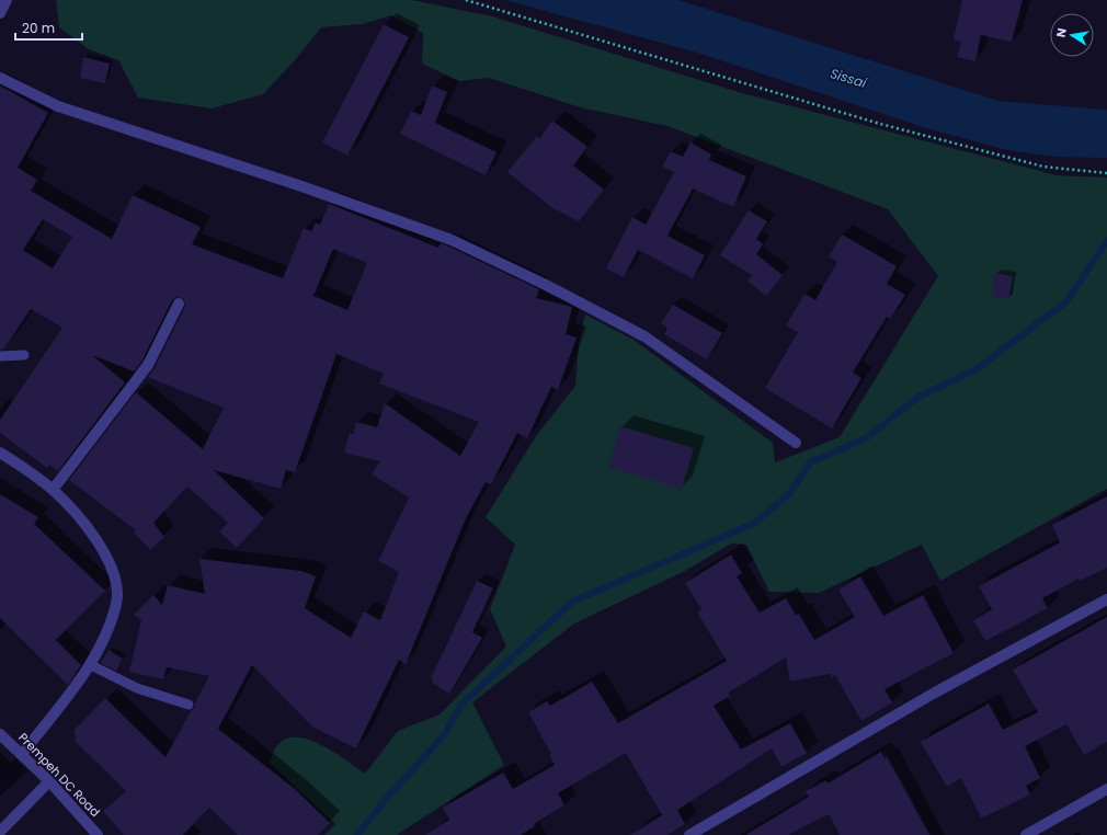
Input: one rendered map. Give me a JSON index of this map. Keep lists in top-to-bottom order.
{
  "streets": {
    "street": ["Prempeh DC Road"]
  },
  "water": ["Sissai"],
  "scale_bar": "20 m",
  "north": "left"
}
